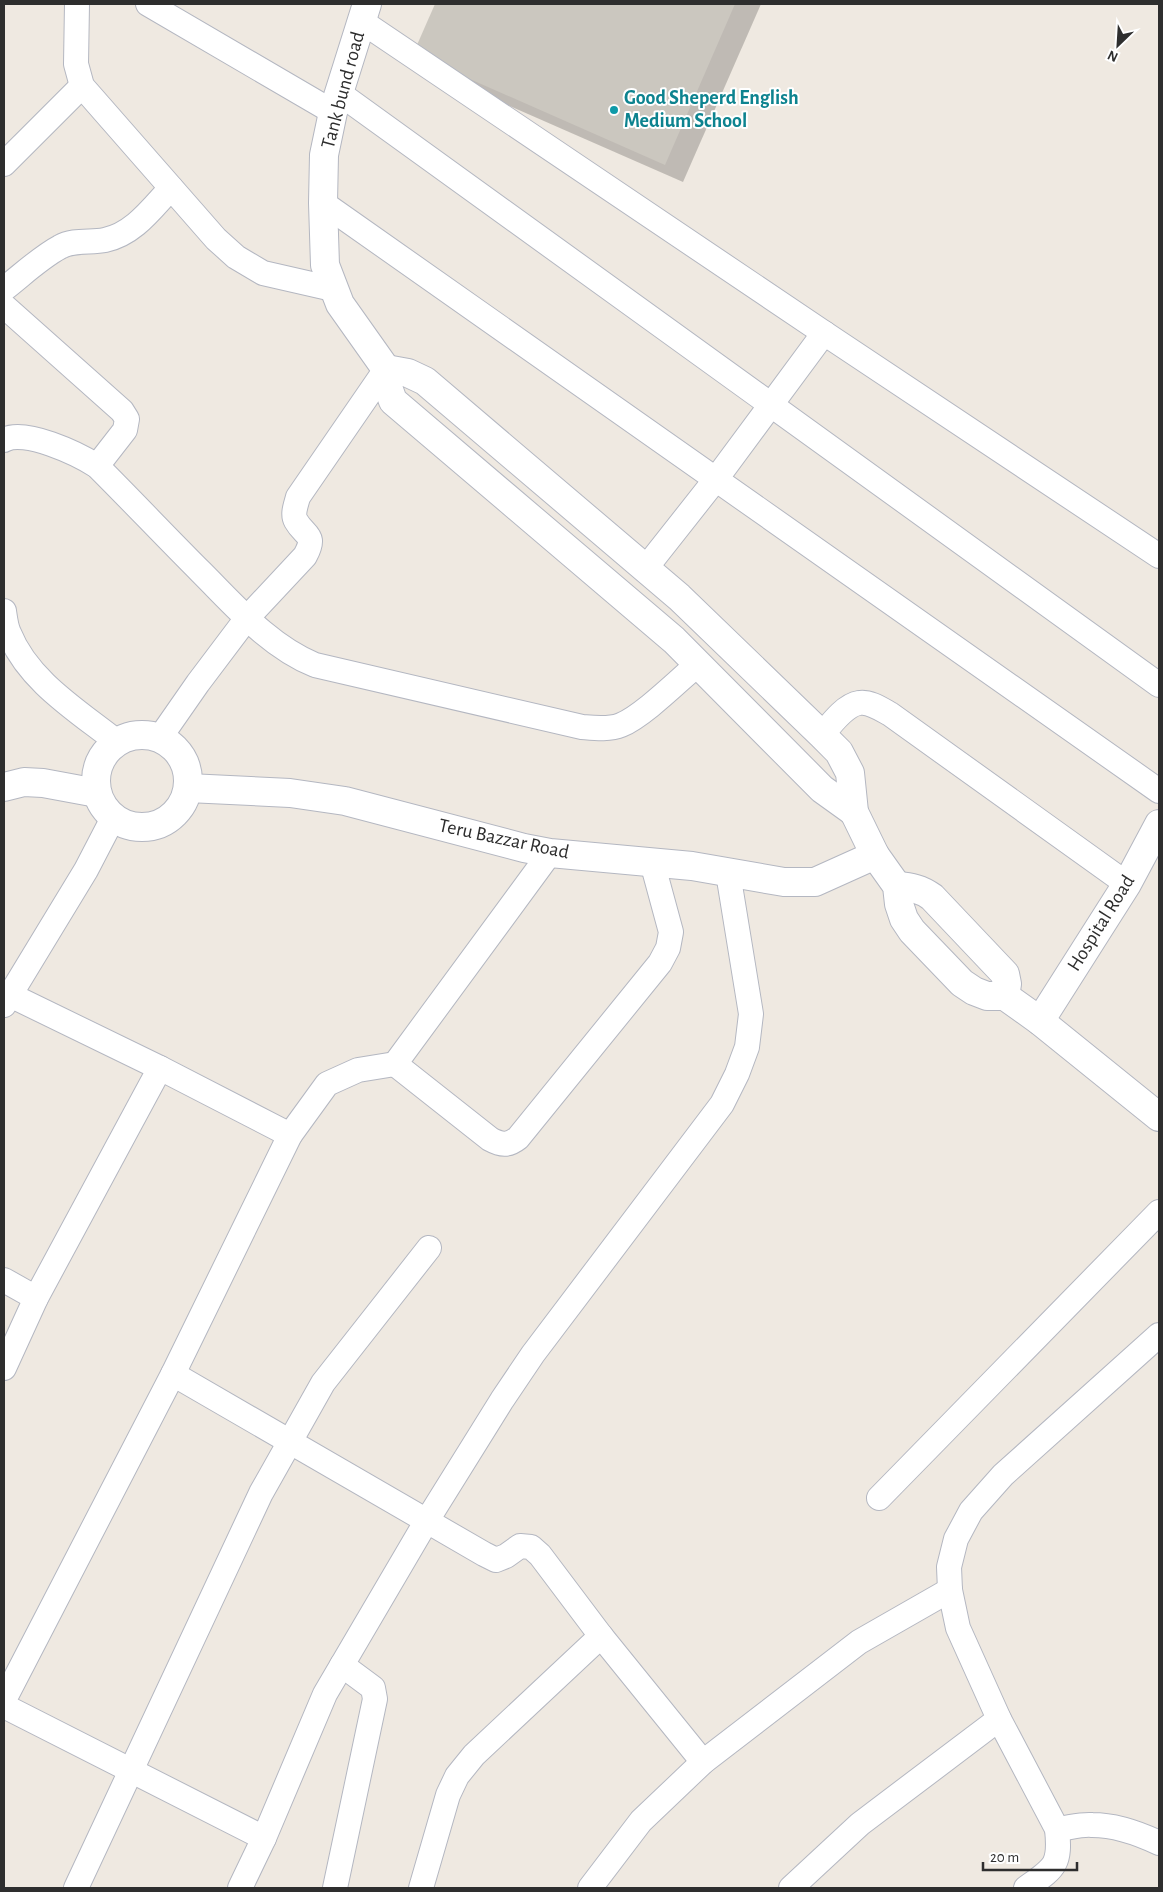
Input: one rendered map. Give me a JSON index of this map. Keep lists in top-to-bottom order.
{
  "streets": {
    "street": ["Tank bund road", "Teru Bazzar Road", "Hospital Road"]
  },
  "places": ["Good Sheperd English Medium School"],
  "scale_bar": "20 m",
  "north": "bottom left"
}
